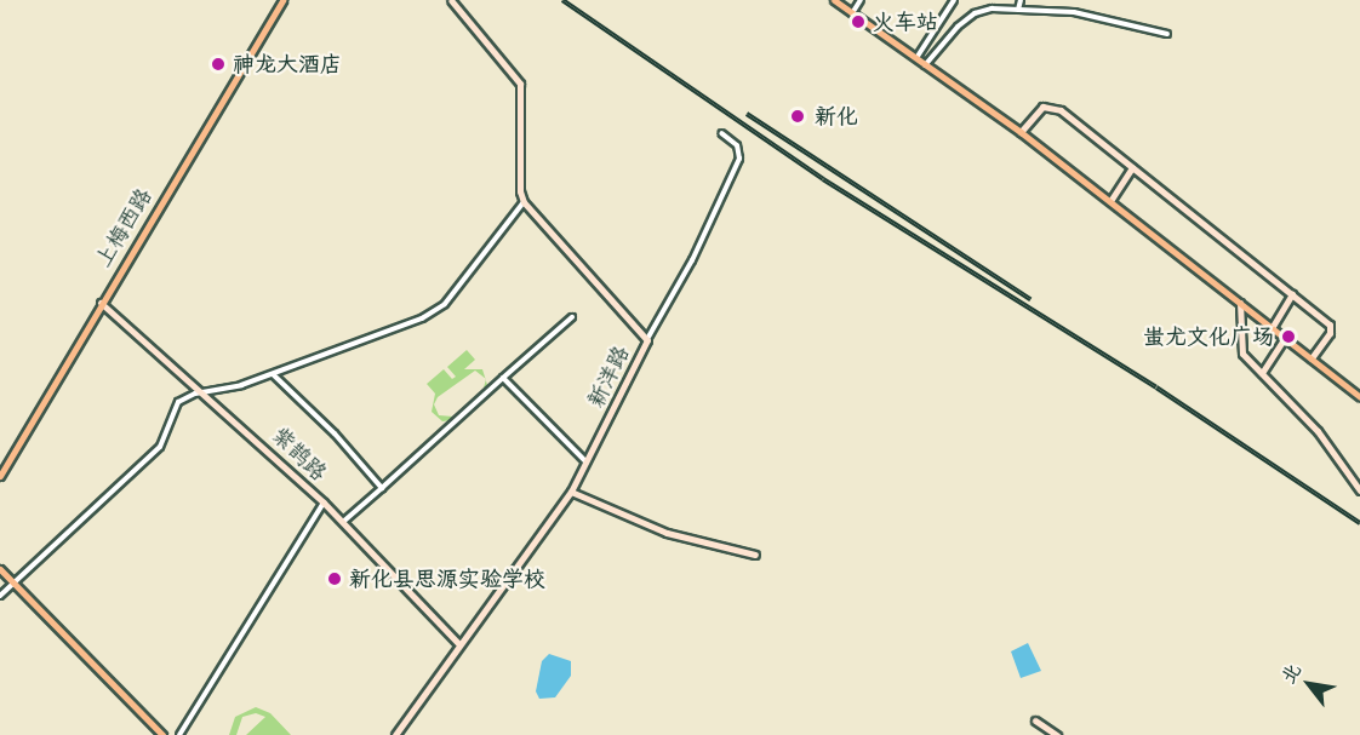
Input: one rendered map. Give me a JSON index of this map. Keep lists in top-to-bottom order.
{
  "streets": {
    "main road": ["上梅西路"],
    "street": ["新洋路", "紫鹊路"]
  },
  "crossings": [
    ["上梅西路", "紫鹊路"],
    ["新洋路", "紫鹊路"]
  ],
  "places": [
    "火车站",
    "神龙大酒店",
    "新化",
    "蚩尤文化广场",
    "新化县思源实验学校"
  ],
  "north": "top left"
}
